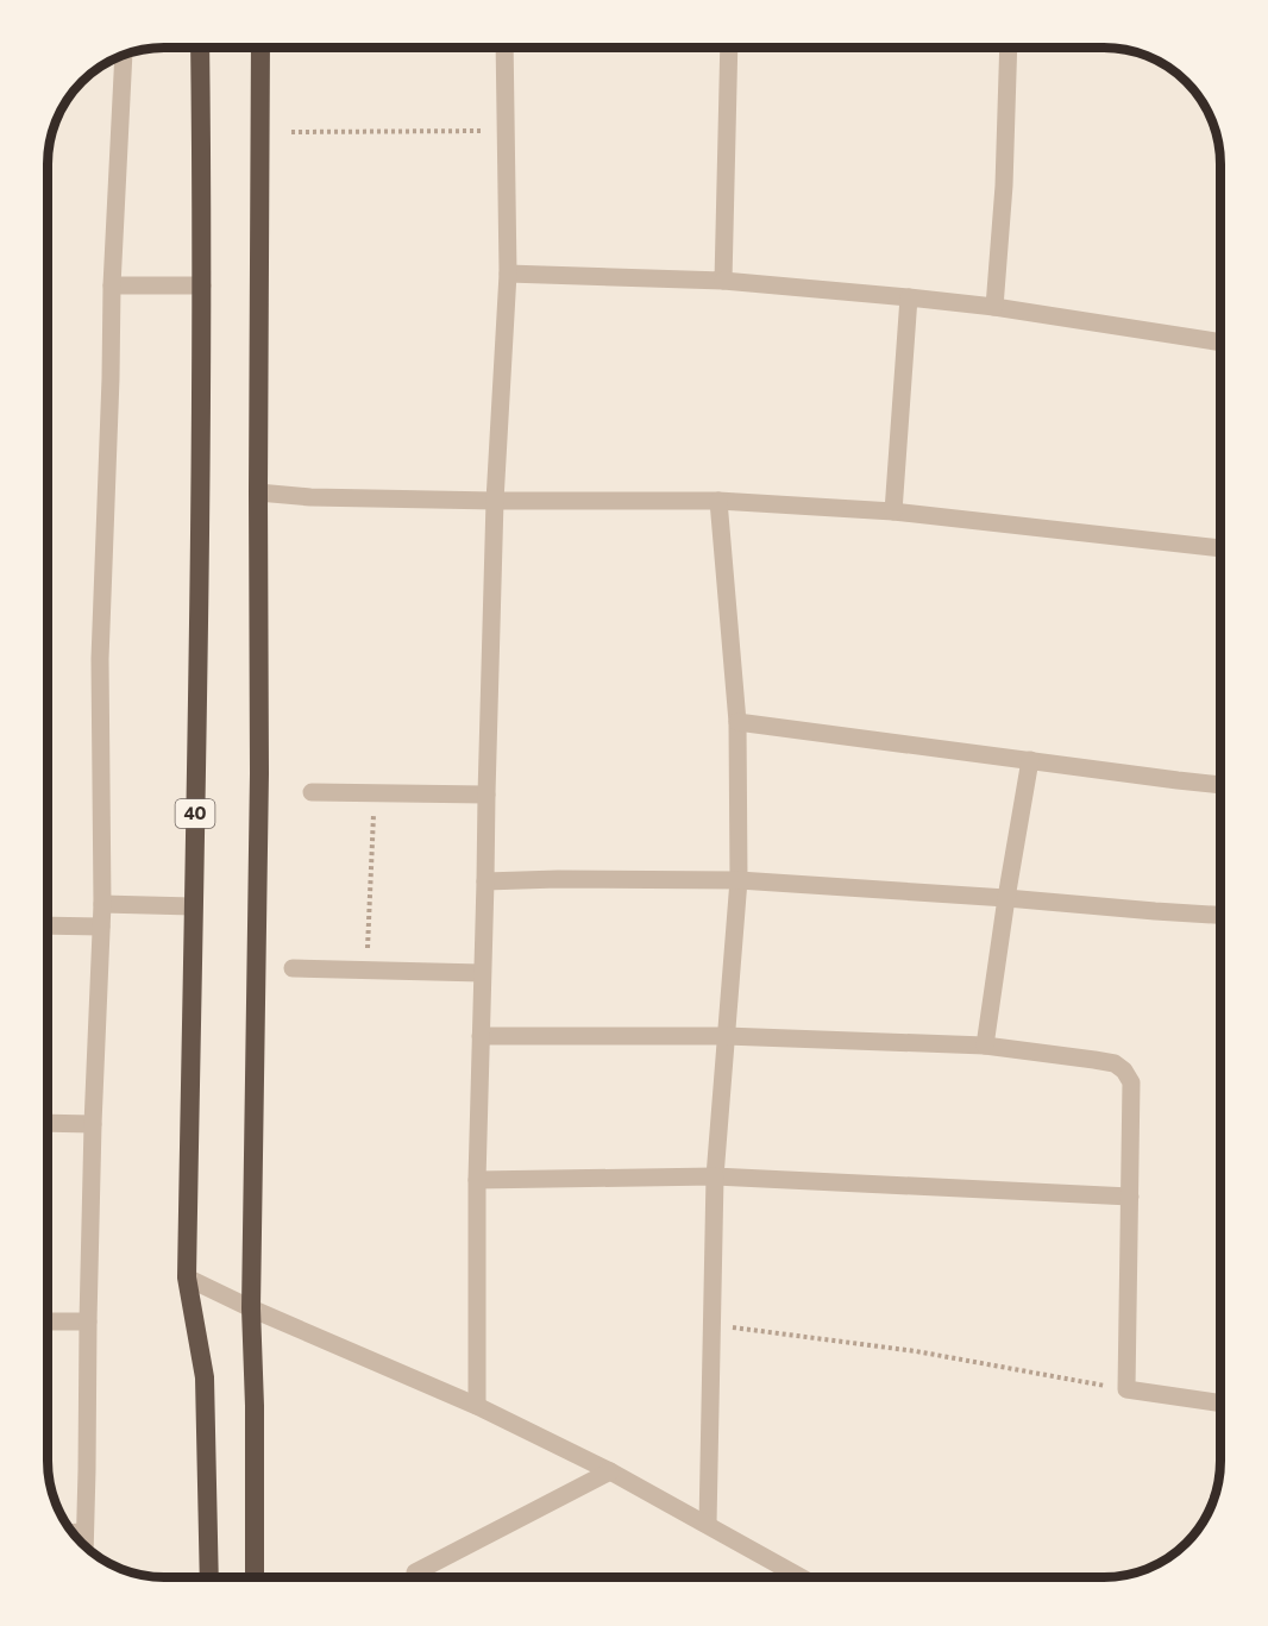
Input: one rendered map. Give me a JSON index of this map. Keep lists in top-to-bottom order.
{
  "streets": {
    "highway": ["40"]
  }
}
